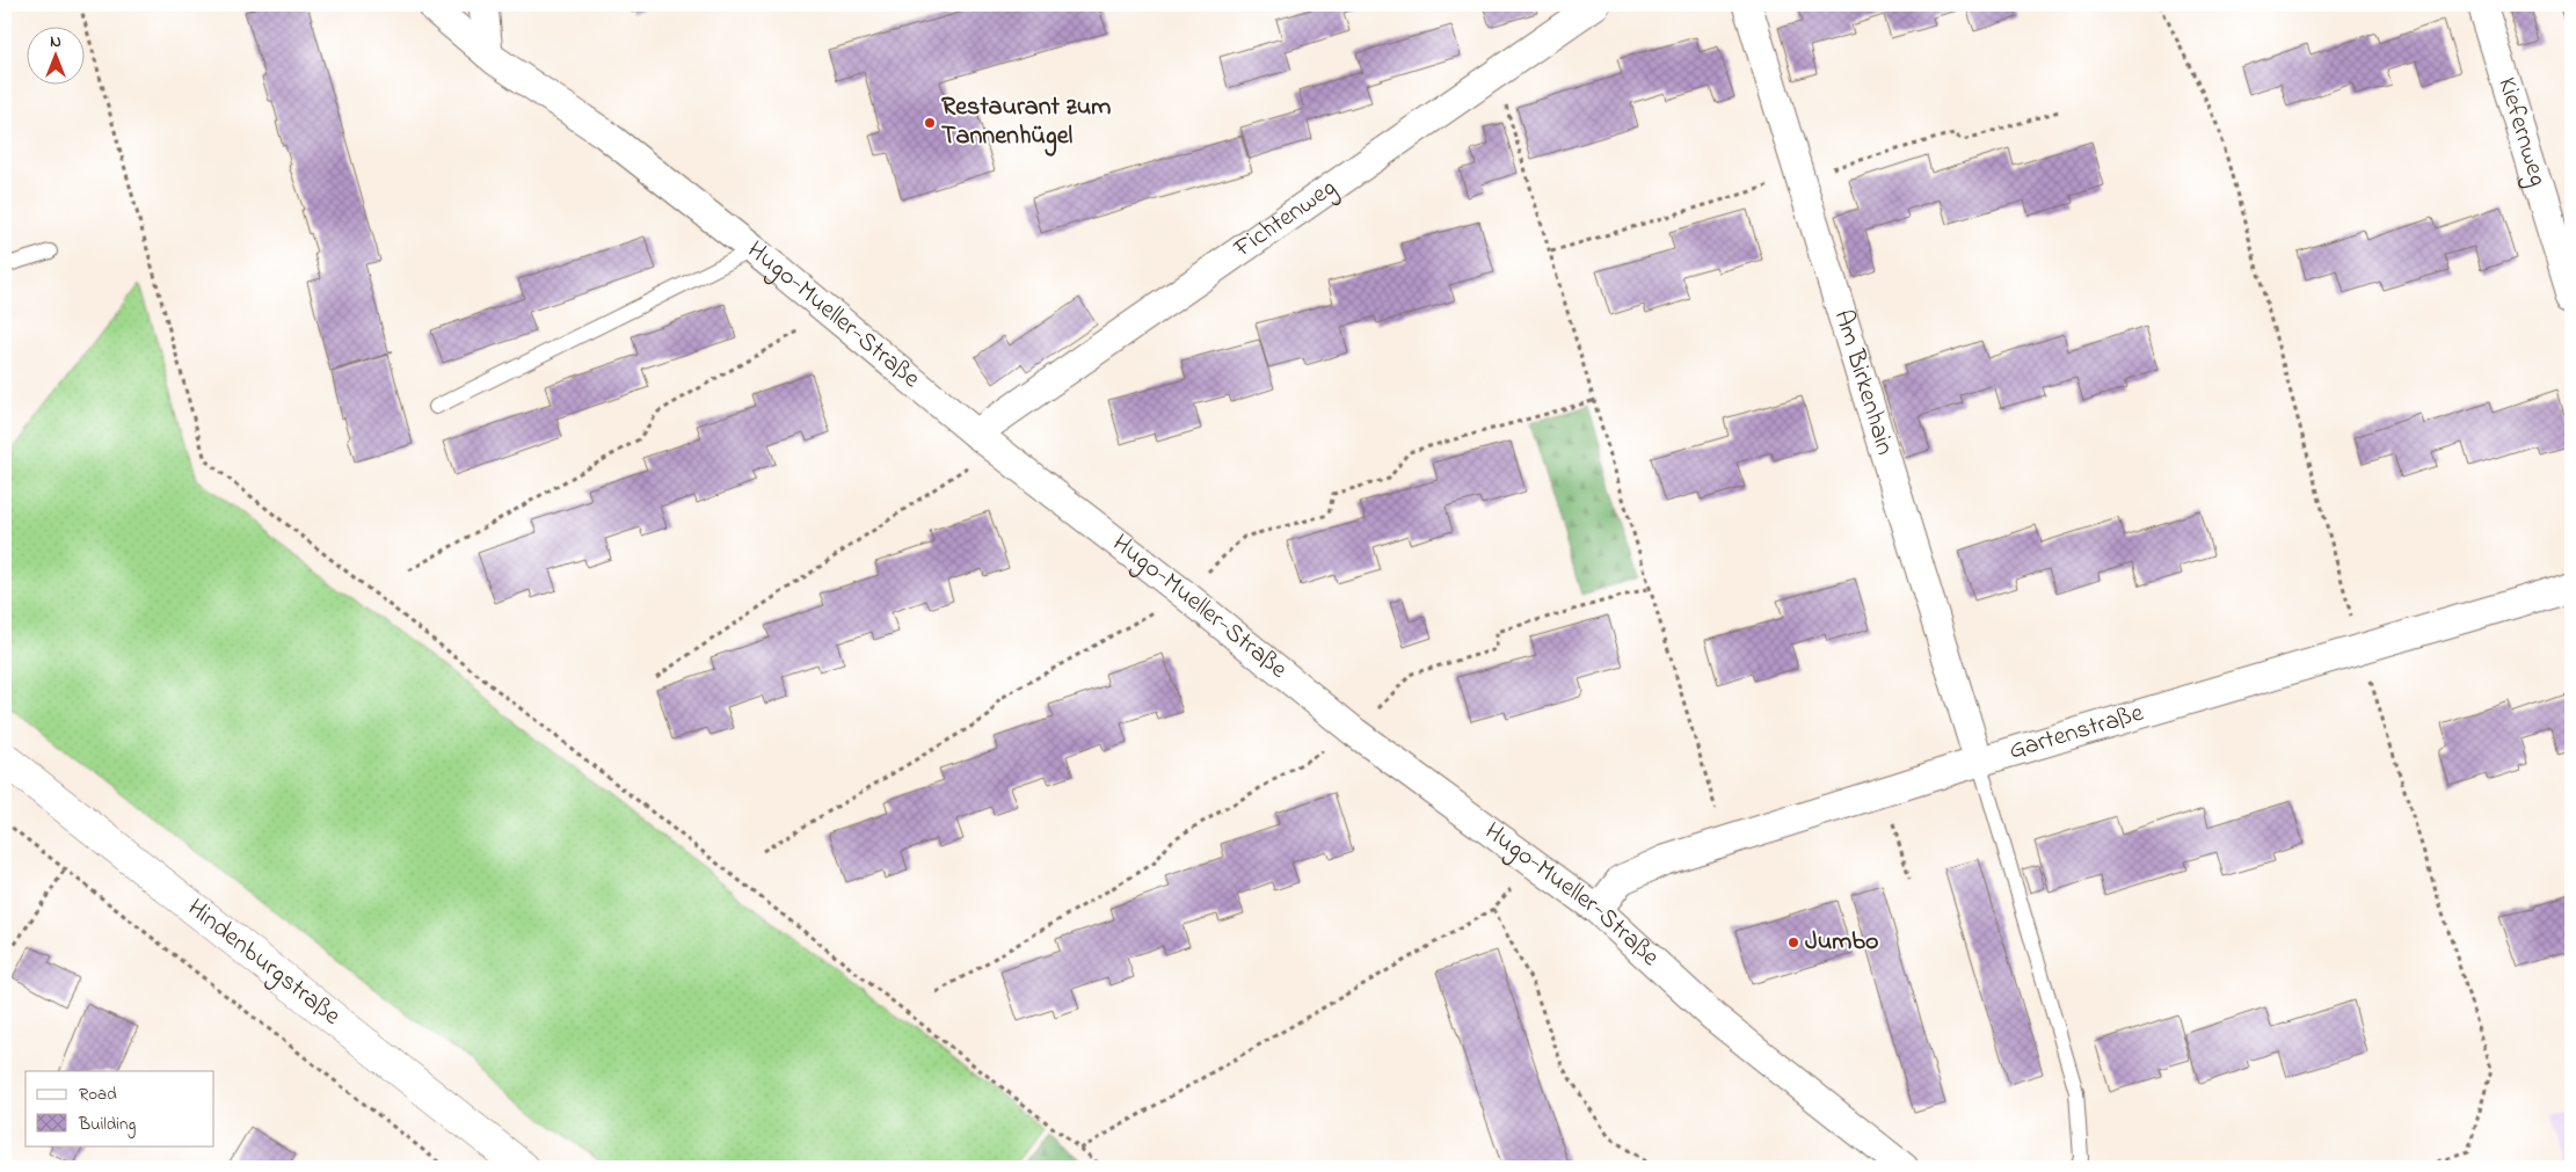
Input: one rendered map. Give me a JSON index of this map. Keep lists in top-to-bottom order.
{
  "streets": {
    "main road": ["Hindenburgstraße"],
    "street": [
      "Kiefernweg",
      "Fichtenweg",
      "Hugo-Mueller-Straße",
      "Am Birkenhain",
      "Gartenstraße"
    ]
  },
  "crossings": [
    ["Fichtenweg", "Hugo-Mueller-Straße"],
    ["Hugo-Mueller-Straße", "Gartenstraße"],
    ["Am Birkenhain", "Gartenstraße"]
  ],
  "places": ["Restaurant zum Tannenhügel", "Jumbo"],
  "legend": ["Road", "Building"],
  "north": "top"
}
